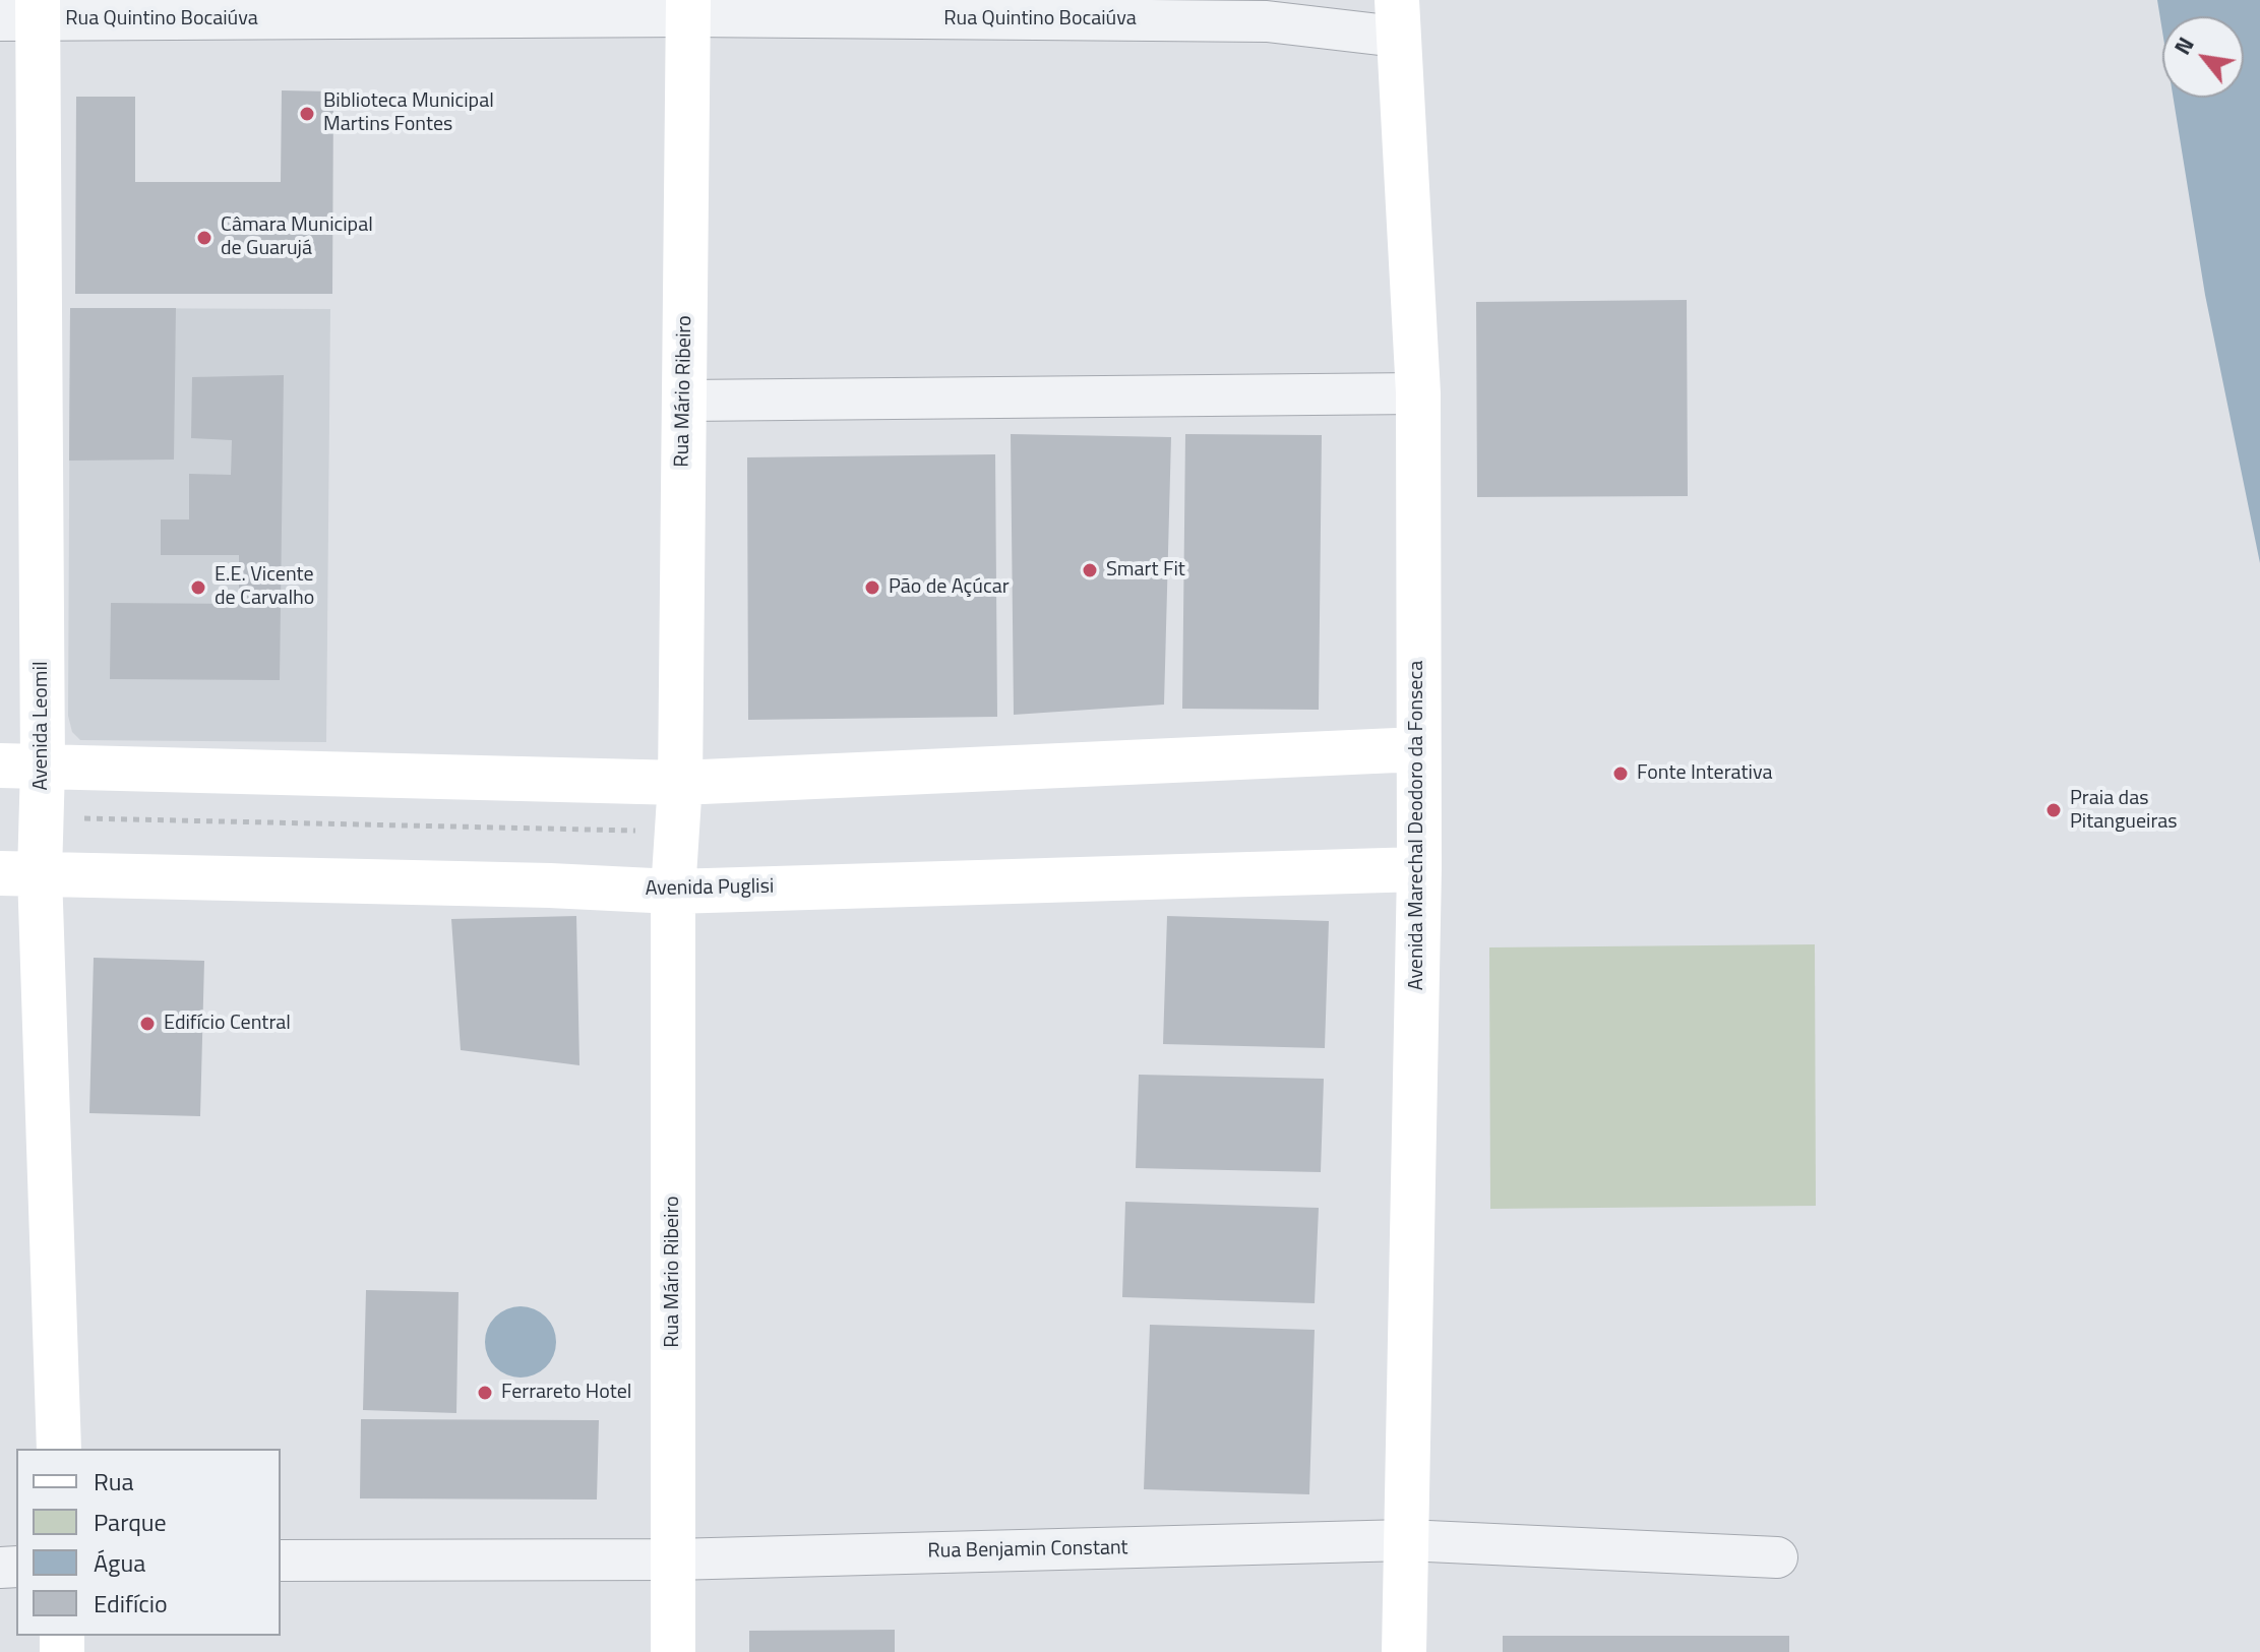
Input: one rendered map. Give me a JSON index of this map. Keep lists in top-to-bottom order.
{
  "streets": {
    "main road": [
      "Rua Mário Ribeiro",
      "Avenida Leomil",
      "Avenida Marechal Deodoro da Fonseca",
      "Avenida Puglisi"
    ],
    "street": ["Rua Quintino Bocaiúva", "Rua Benjamin Constant"]
  },
  "crossings": [
    ["Rua Quintino Bocaiúva", "Rua Mário Ribeiro"],
    ["Rua Quintino Bocaiúva", "Avenida Leomil"],
    ["Rua Quintino Bocaiúva", "Avenida Marechal Deodoro da Fonseca"],
    ["Rua Mário Ribeiro", "Avenida Puglisi"],
    ["Rua Mário Ribeiro", "Rua Benjamin Constant"],
    ["Avenida Leomil", "Avenida Puglisi"],
    ["Avenida Marechal Deodoro da Fonseca", "Avenida Puglisi"],
    ["Avenida Marechal Deodoro da Fonseca", "Rua Benjamin Constant"]
  ],
  "places": [
    "Biblioteca Municipal Martins Fontes",
    "Câmara Municipal de Guarujá",
    "Smart Fit",
    "E.E. Vicente de Carvalho",
    "Pão de Açúcar",
    "Fonte Interativa",
    "Praia das Pitangueiras",
    "Edifício Central",
    "Ferrareto Hotel"
  ],
  "legend": [
    "Rua",
    "Parque",
    "Água",
    "Edifício"
  ],
  "north": "top left"
}
